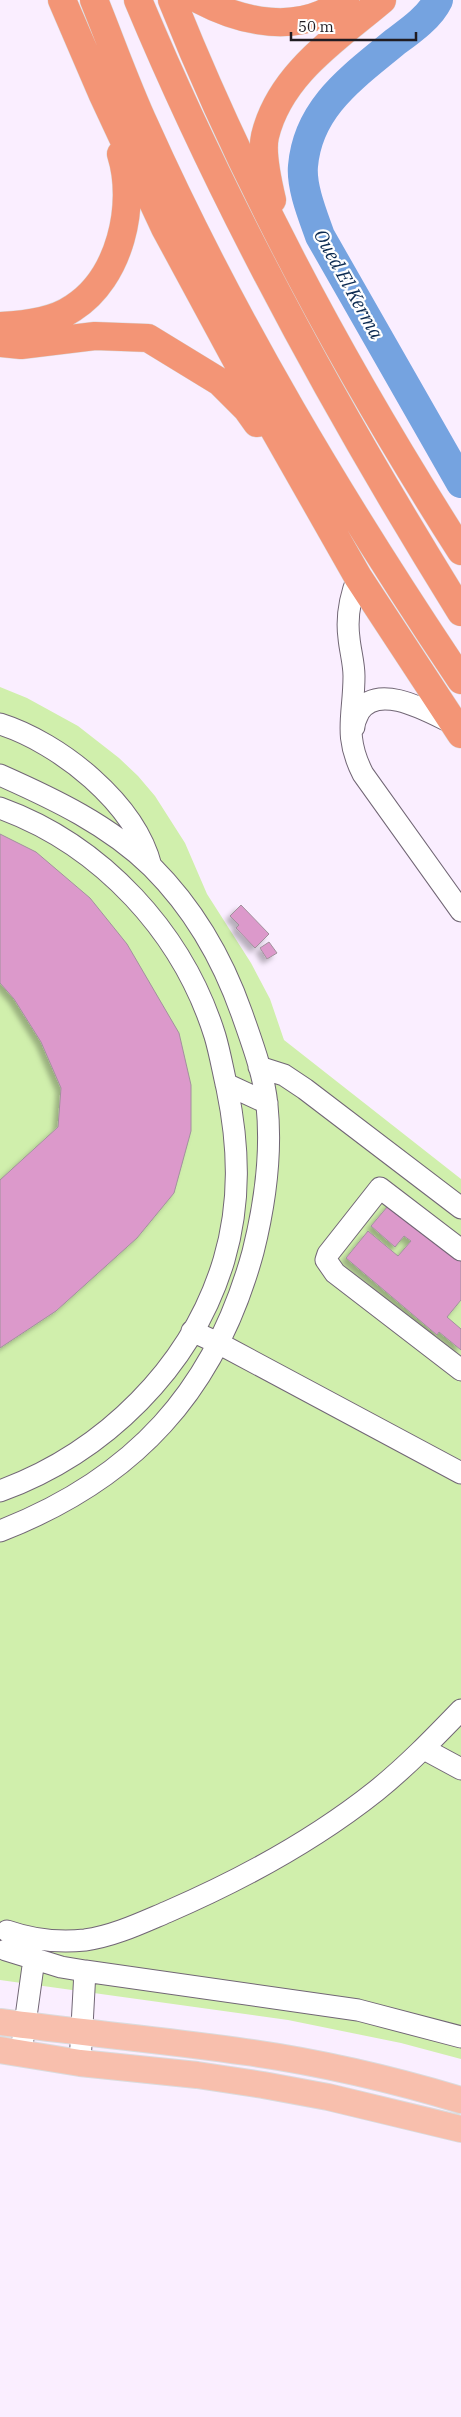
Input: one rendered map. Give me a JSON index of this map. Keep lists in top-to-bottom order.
{
  "water": ["Oued El Kerma"],
  "scale_bar": "50 m"
}
